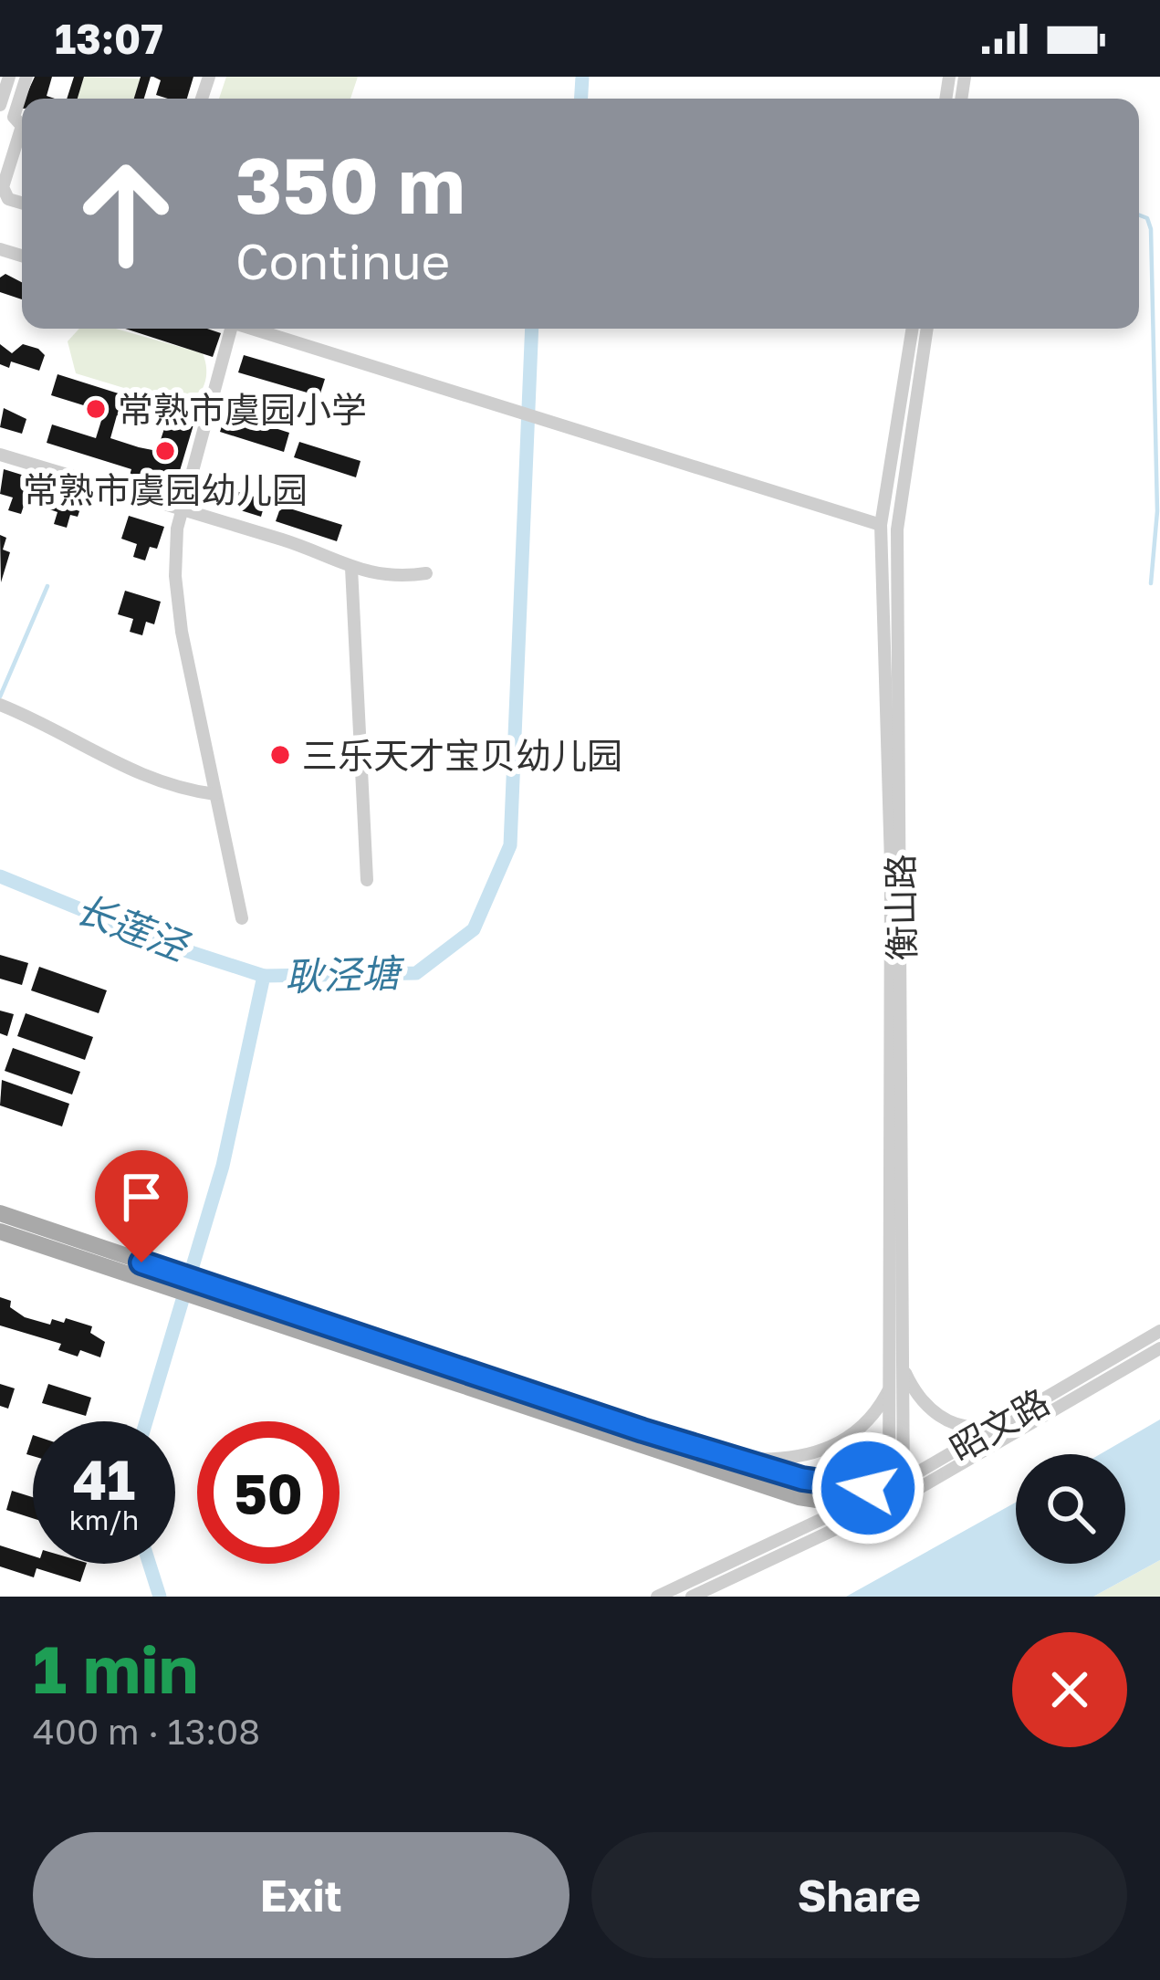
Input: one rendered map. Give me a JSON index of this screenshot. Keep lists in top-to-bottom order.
{
  "streets": {
    "street": ["衡山路", "昭文路"]
  },
  "crossings": [
    ["衡山路", "昭文路"]
  ],
  "water": ["长莲泾", "耿泾塘"],
  "places": ["常熟市虞园小学", "常熟市虞园幼儿园", "三乐天才宝贝幼儿园"],
  "page": {
    "status": "13:07",
    "turn": ["350 m", "Continue"],
    "speed": "41 km/h",
    "limit": "50",
    "heading": ["1 min", "400 m · 13:08"],
    "buttons": ["Exit", "Share"]
  }
}
